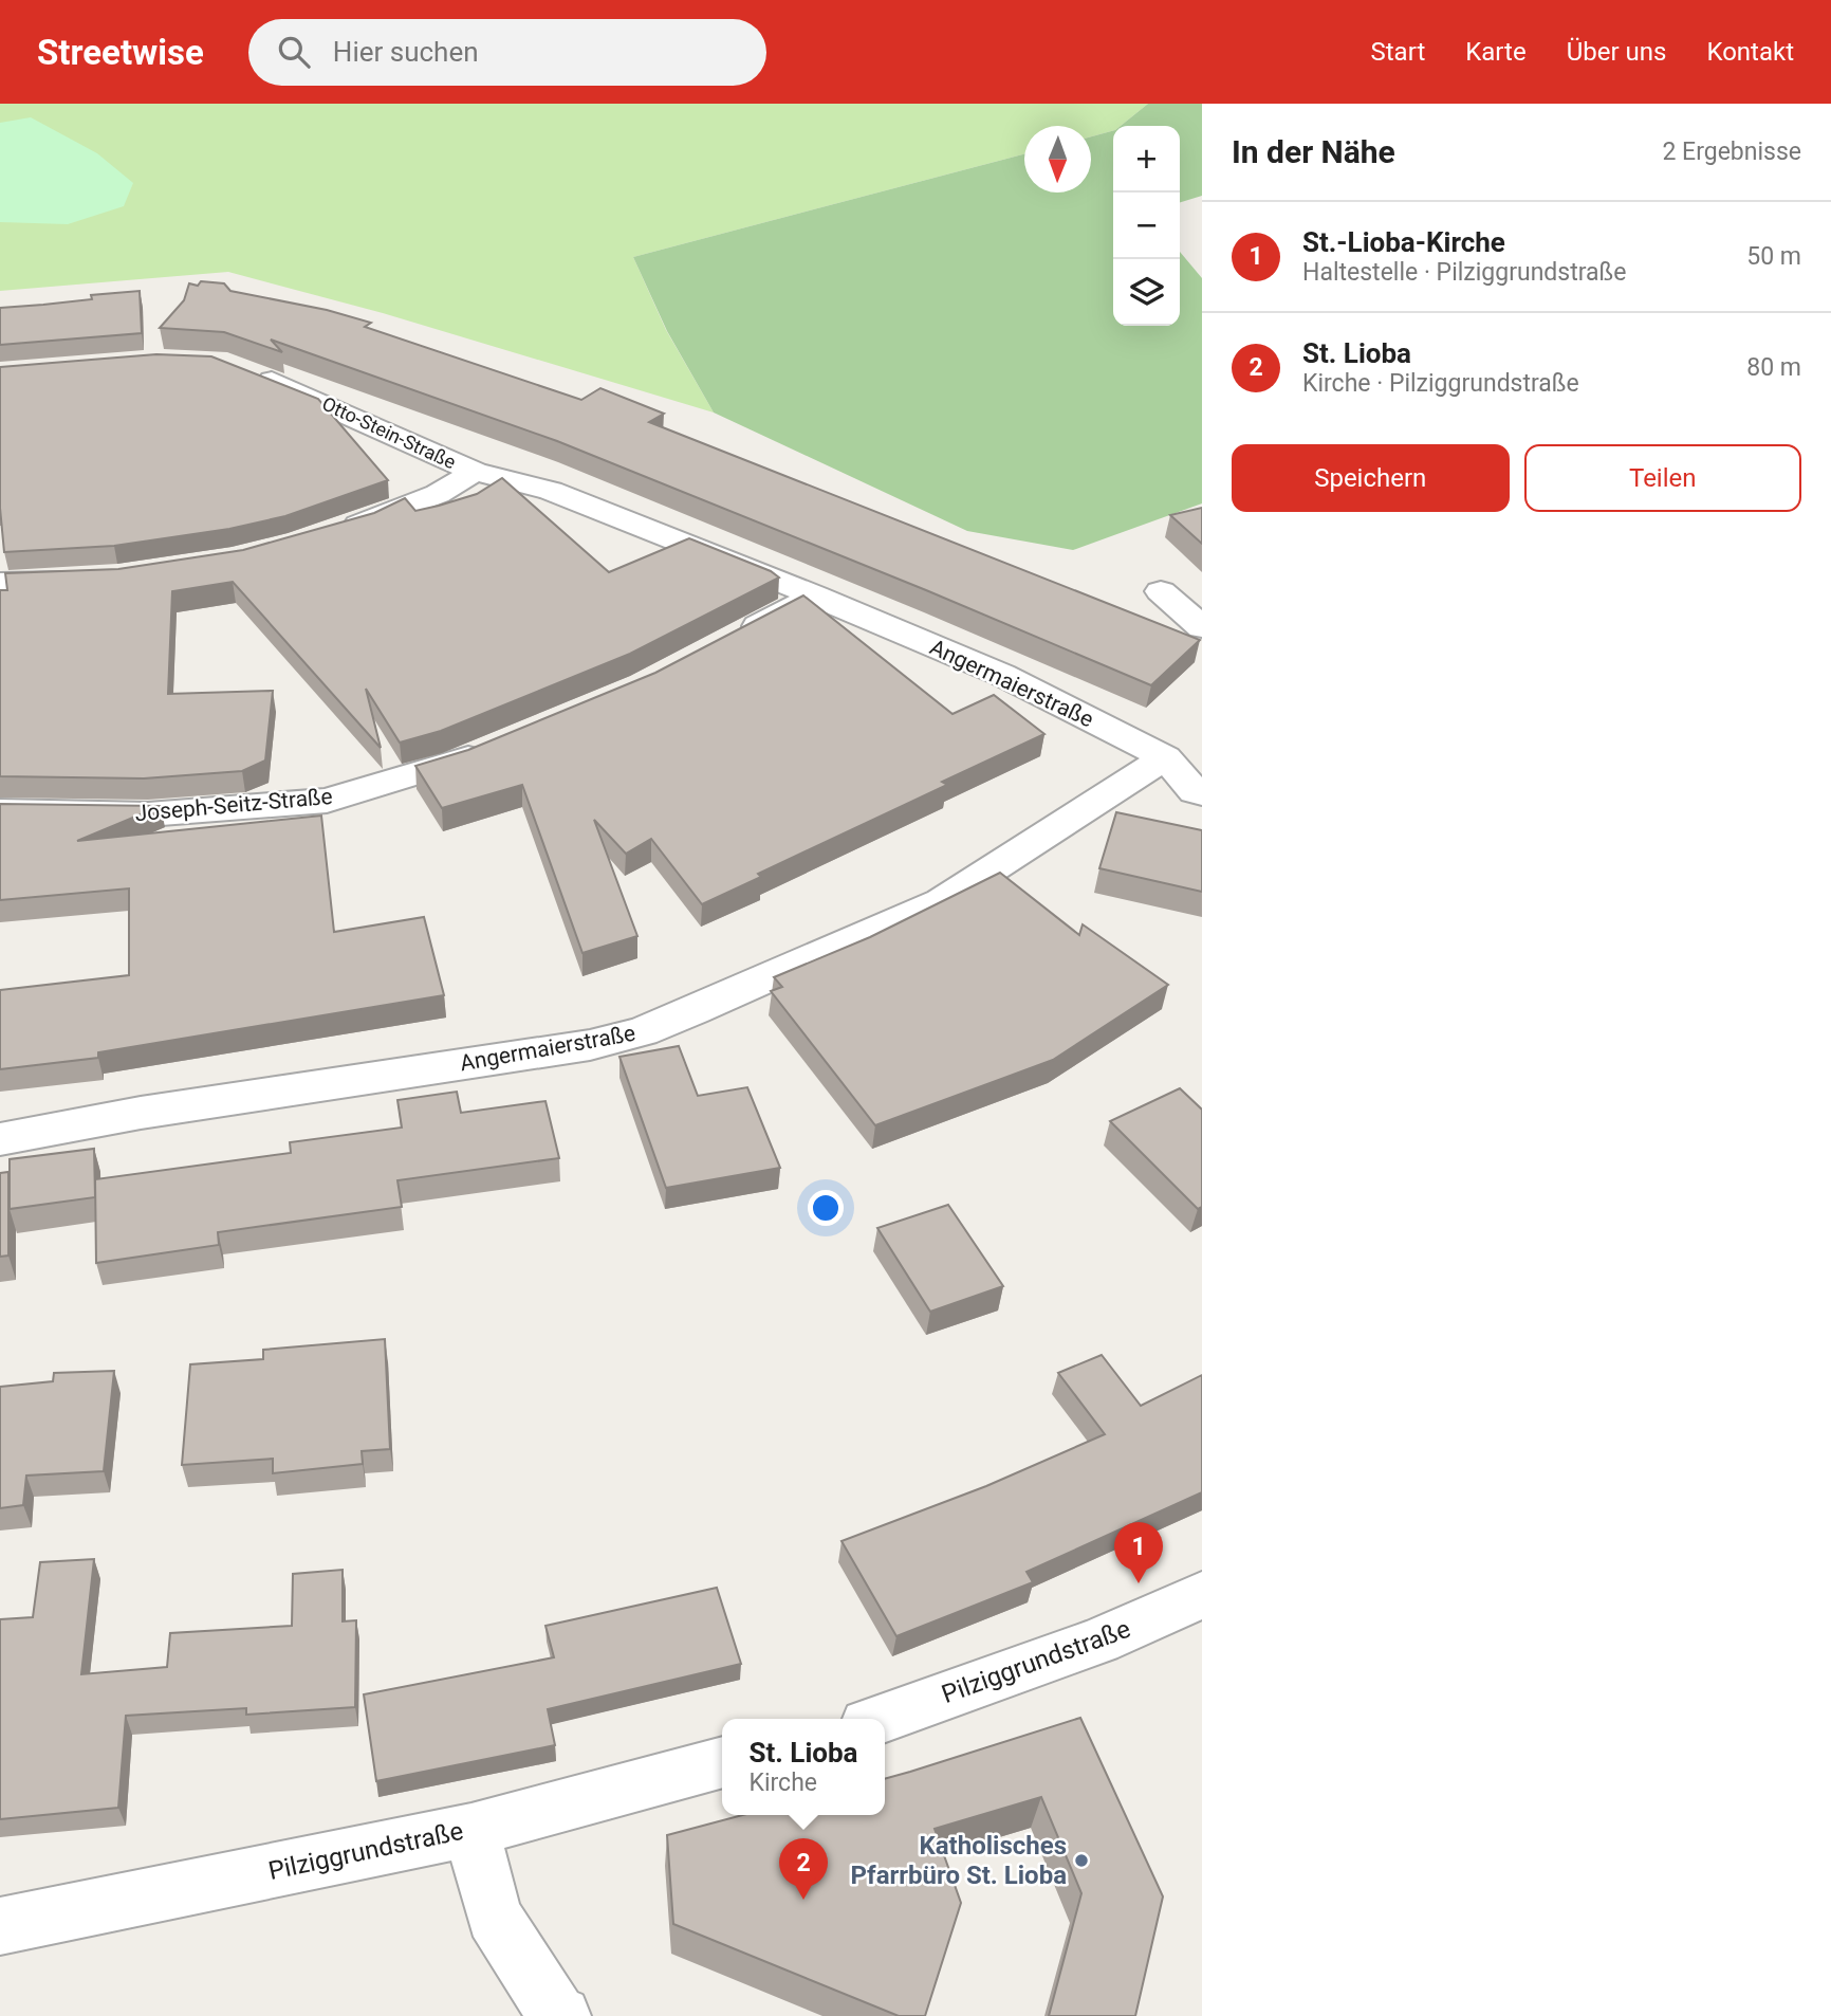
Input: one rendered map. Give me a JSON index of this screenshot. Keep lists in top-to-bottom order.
{
  "streets": {
    "street": [
      "Otto-Stein-Straße",
      "Angermaierstraße",
      "Joseph-Seitz-Straße",
      "Pilziggrundstraße"
    ]
  },
  "places": ["Katholisches Pfarrbüro St. Lioba"],
  "north": "bottom",
  "page": {
    "header": "Streetwise",
    "search": "Hier suchen",
    "nav": [
      "Start",
      "Karte",
      "Über uns",
      "Kontakt"
    ],
    "heading": ["In der Nähe", "2 Ergebnisse"],
    "map_buttons": ["+", "−"],
    "list": [
      {
        "mark": "1",
        "name": "St.-Lioba-Kirche",
        "note": "Haltestelle · Pilziggrundstraße",
        "value": "50 m"
      },
      {
        "mark": "2",
        "name": "St. Lioba",
        "note": "Kirche · Pilziggrundstraße",
        "value": "80 m"
      }
    ],
    "buttons": ["Speichern", "Teilen"],
    "pins": ["1", "2"],
    "popup": ["St. Lioba", "Kirche"]
  }
}
